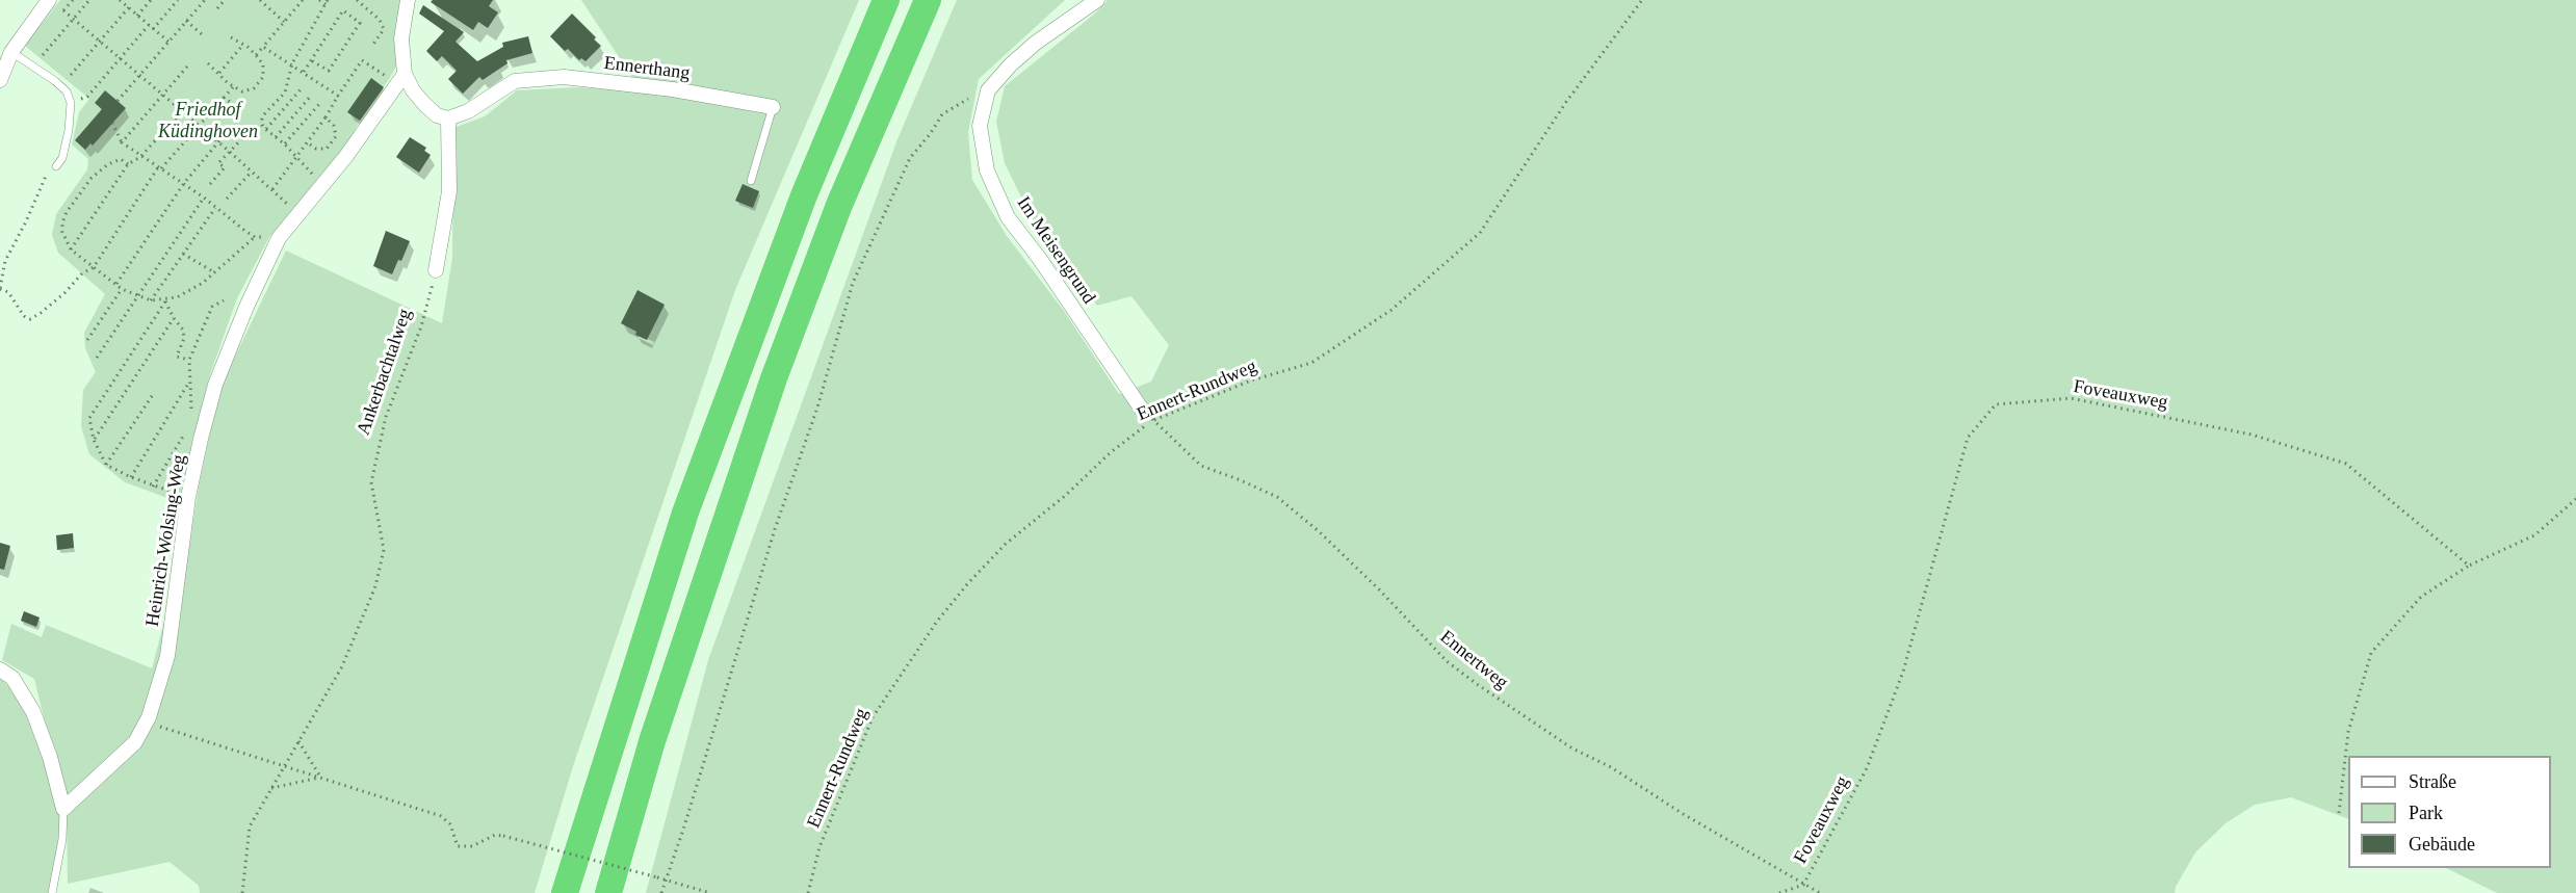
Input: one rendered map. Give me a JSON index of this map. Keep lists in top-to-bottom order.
{
  "streets": {
    "street": ["Ennerthang", "Im Meisengrund", "Heinrich-Wolsing-Weg"],
    "path": [
      "Ankerbachtalweg",
      "Ennert-Rundweg",
      "Foveauxweg",
      "Ennertweg"
    ]
  },
  "crossings": [
    ["Im Meisengrund", "Ennertweg"],
    ["Ennert-Rundweg", "Ennertweg"],
    ["Foveauxweg", "Ennertweg"]
  ],
  "parks": ["Friedhof Küdinghoven"],
  "legend": ["Straße", "Park", "Gebäude"]
}
